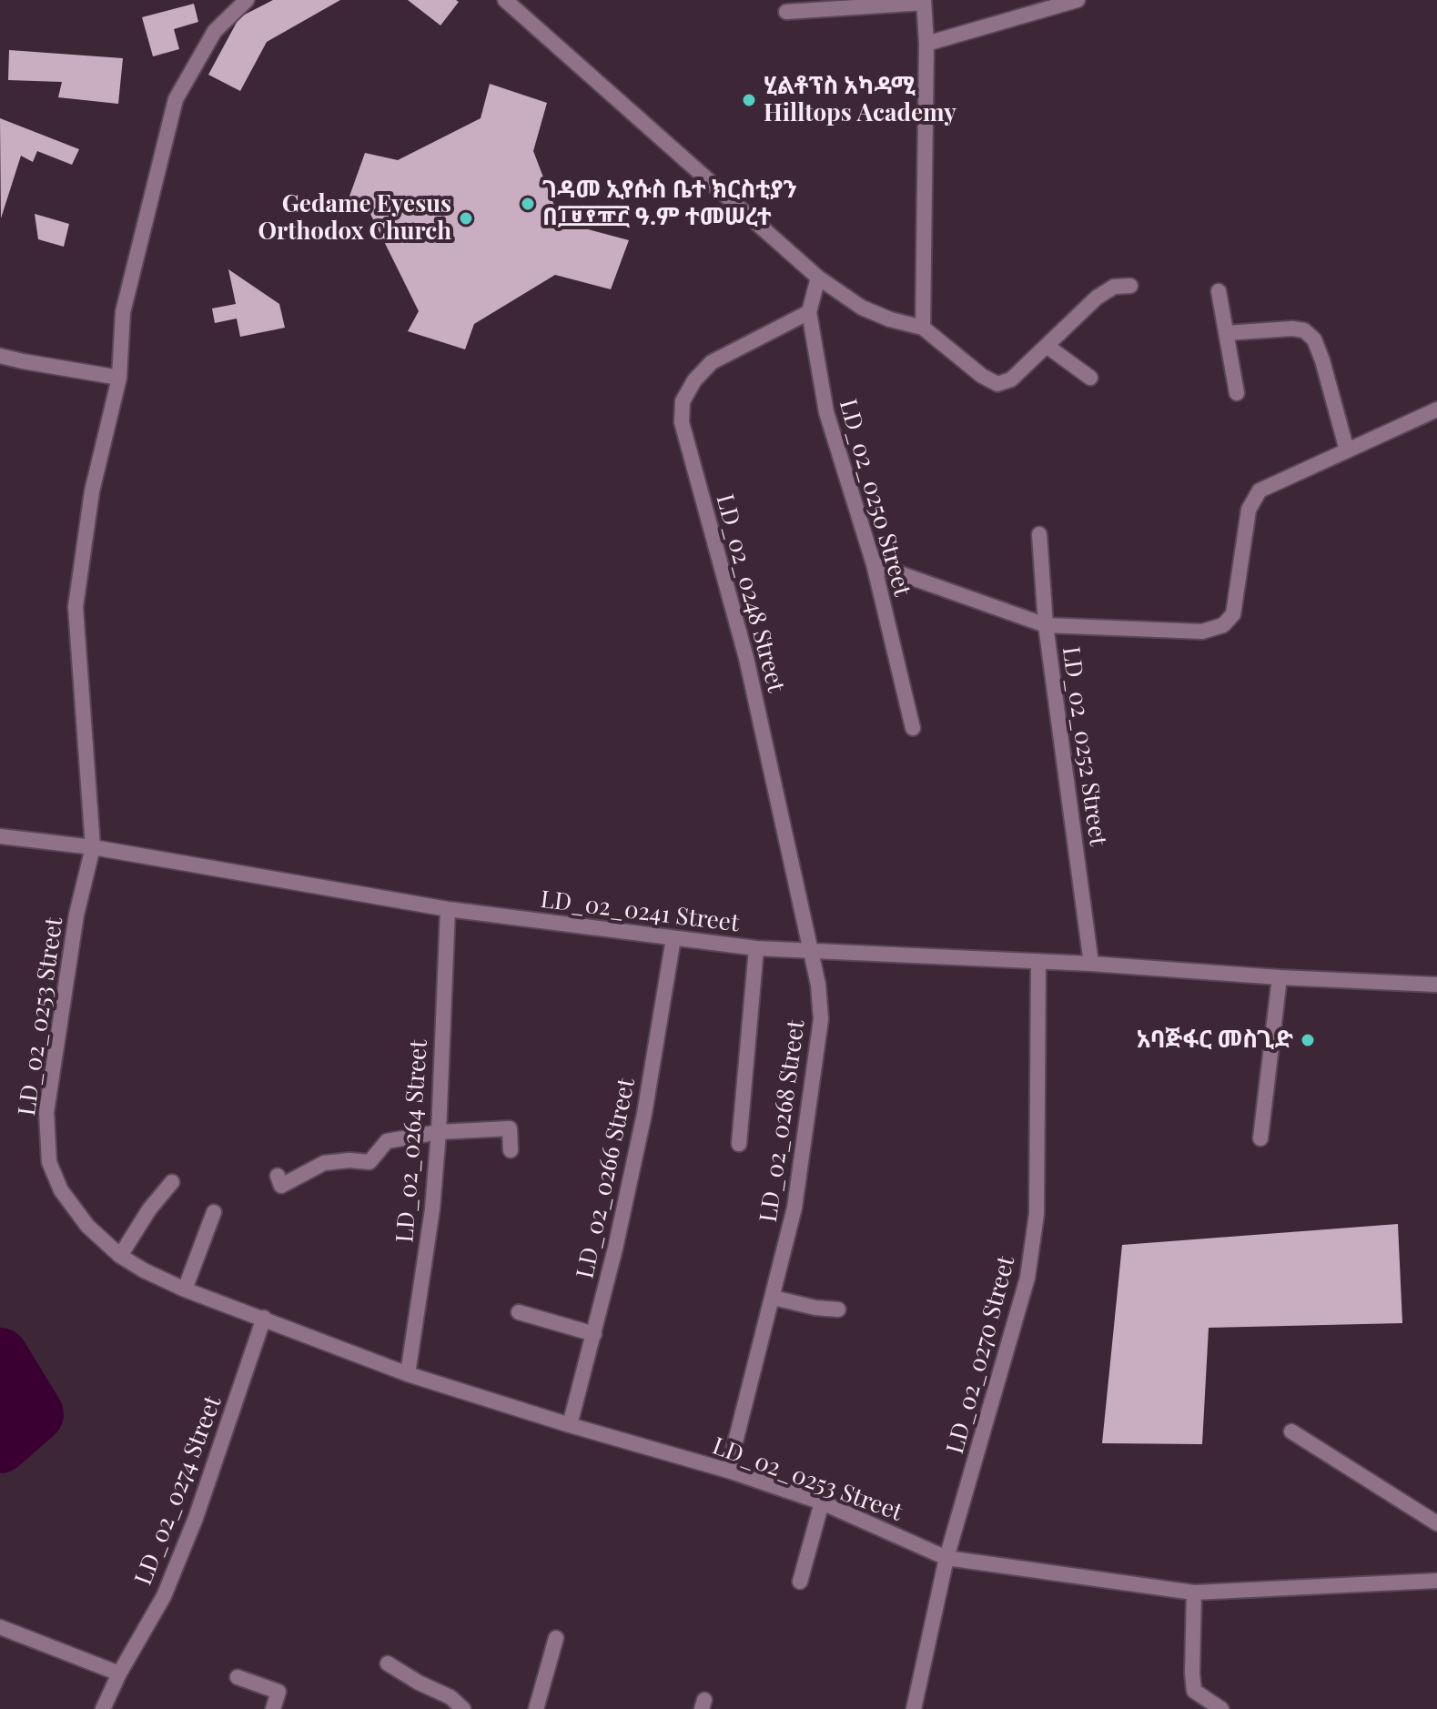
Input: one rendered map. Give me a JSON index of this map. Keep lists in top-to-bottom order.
{
  "streets": {
    "street": [
      "LD_02_0250 Street",
      "LD_02_0248 Street",
      "LD_02_0252 Street",
      "LD_02_0241 Street",
      "LD_02_0253 Street",
      "LD_02_0268 Street",
      "LD_02_0264 Street",
      "LD_02_0266 Street",
      "LD_02_0270 Street",
      "LD_02_0274 Street"
    ]
  },
  "crossings": [
    ["LD_02_0250 Street", "LD_02_0248 Street"],
    ["LD_02_0248 Street", "LD_02_0241 Street"],
    ["LD_02_0248 Street", "LD_02_0268 Street"],
    ["LD_02_0252 Street", "LD_02_0241 Street"],
    ["LD_02_0241 Street", "LD_02_0253 Street"],
    ["LD_02_0241 Street", "LD_02_0268 Street"],
    ["LD_02_0241 Street", "LD_02_0264 Street"],
    ["LD_02_0241 Street", "LD_02_0266 Street"],
    ["LD_02_0241 Street", "LD_02_0270 Street"],
    ["LD_02_0253 Street", "LD_02_0268 Street"],
    ["LD_02_0253 Street", "LD_02_0264 Street"],
    ["LD_02_0253 Street", "LD_02_0266 Street"],
    ["LD_02_0253 Street", "LD_02_0270 Street"],
    ["LD_02_0253 Street", "LD_02_0274 Street"]
  ],
  "places": [
    "ሂልቶፕስ አካዳሚ Hilltops Academy",
    "ገዳመ ኢየሱስ ቤተ ክርስቲያን በ፲፱፻፹፫ ዓ.ም ተመሠረተ",
    "Gedame Eyesus Orthodox Church",
    "አባጅፋር መስጊድ"
  ]
}
